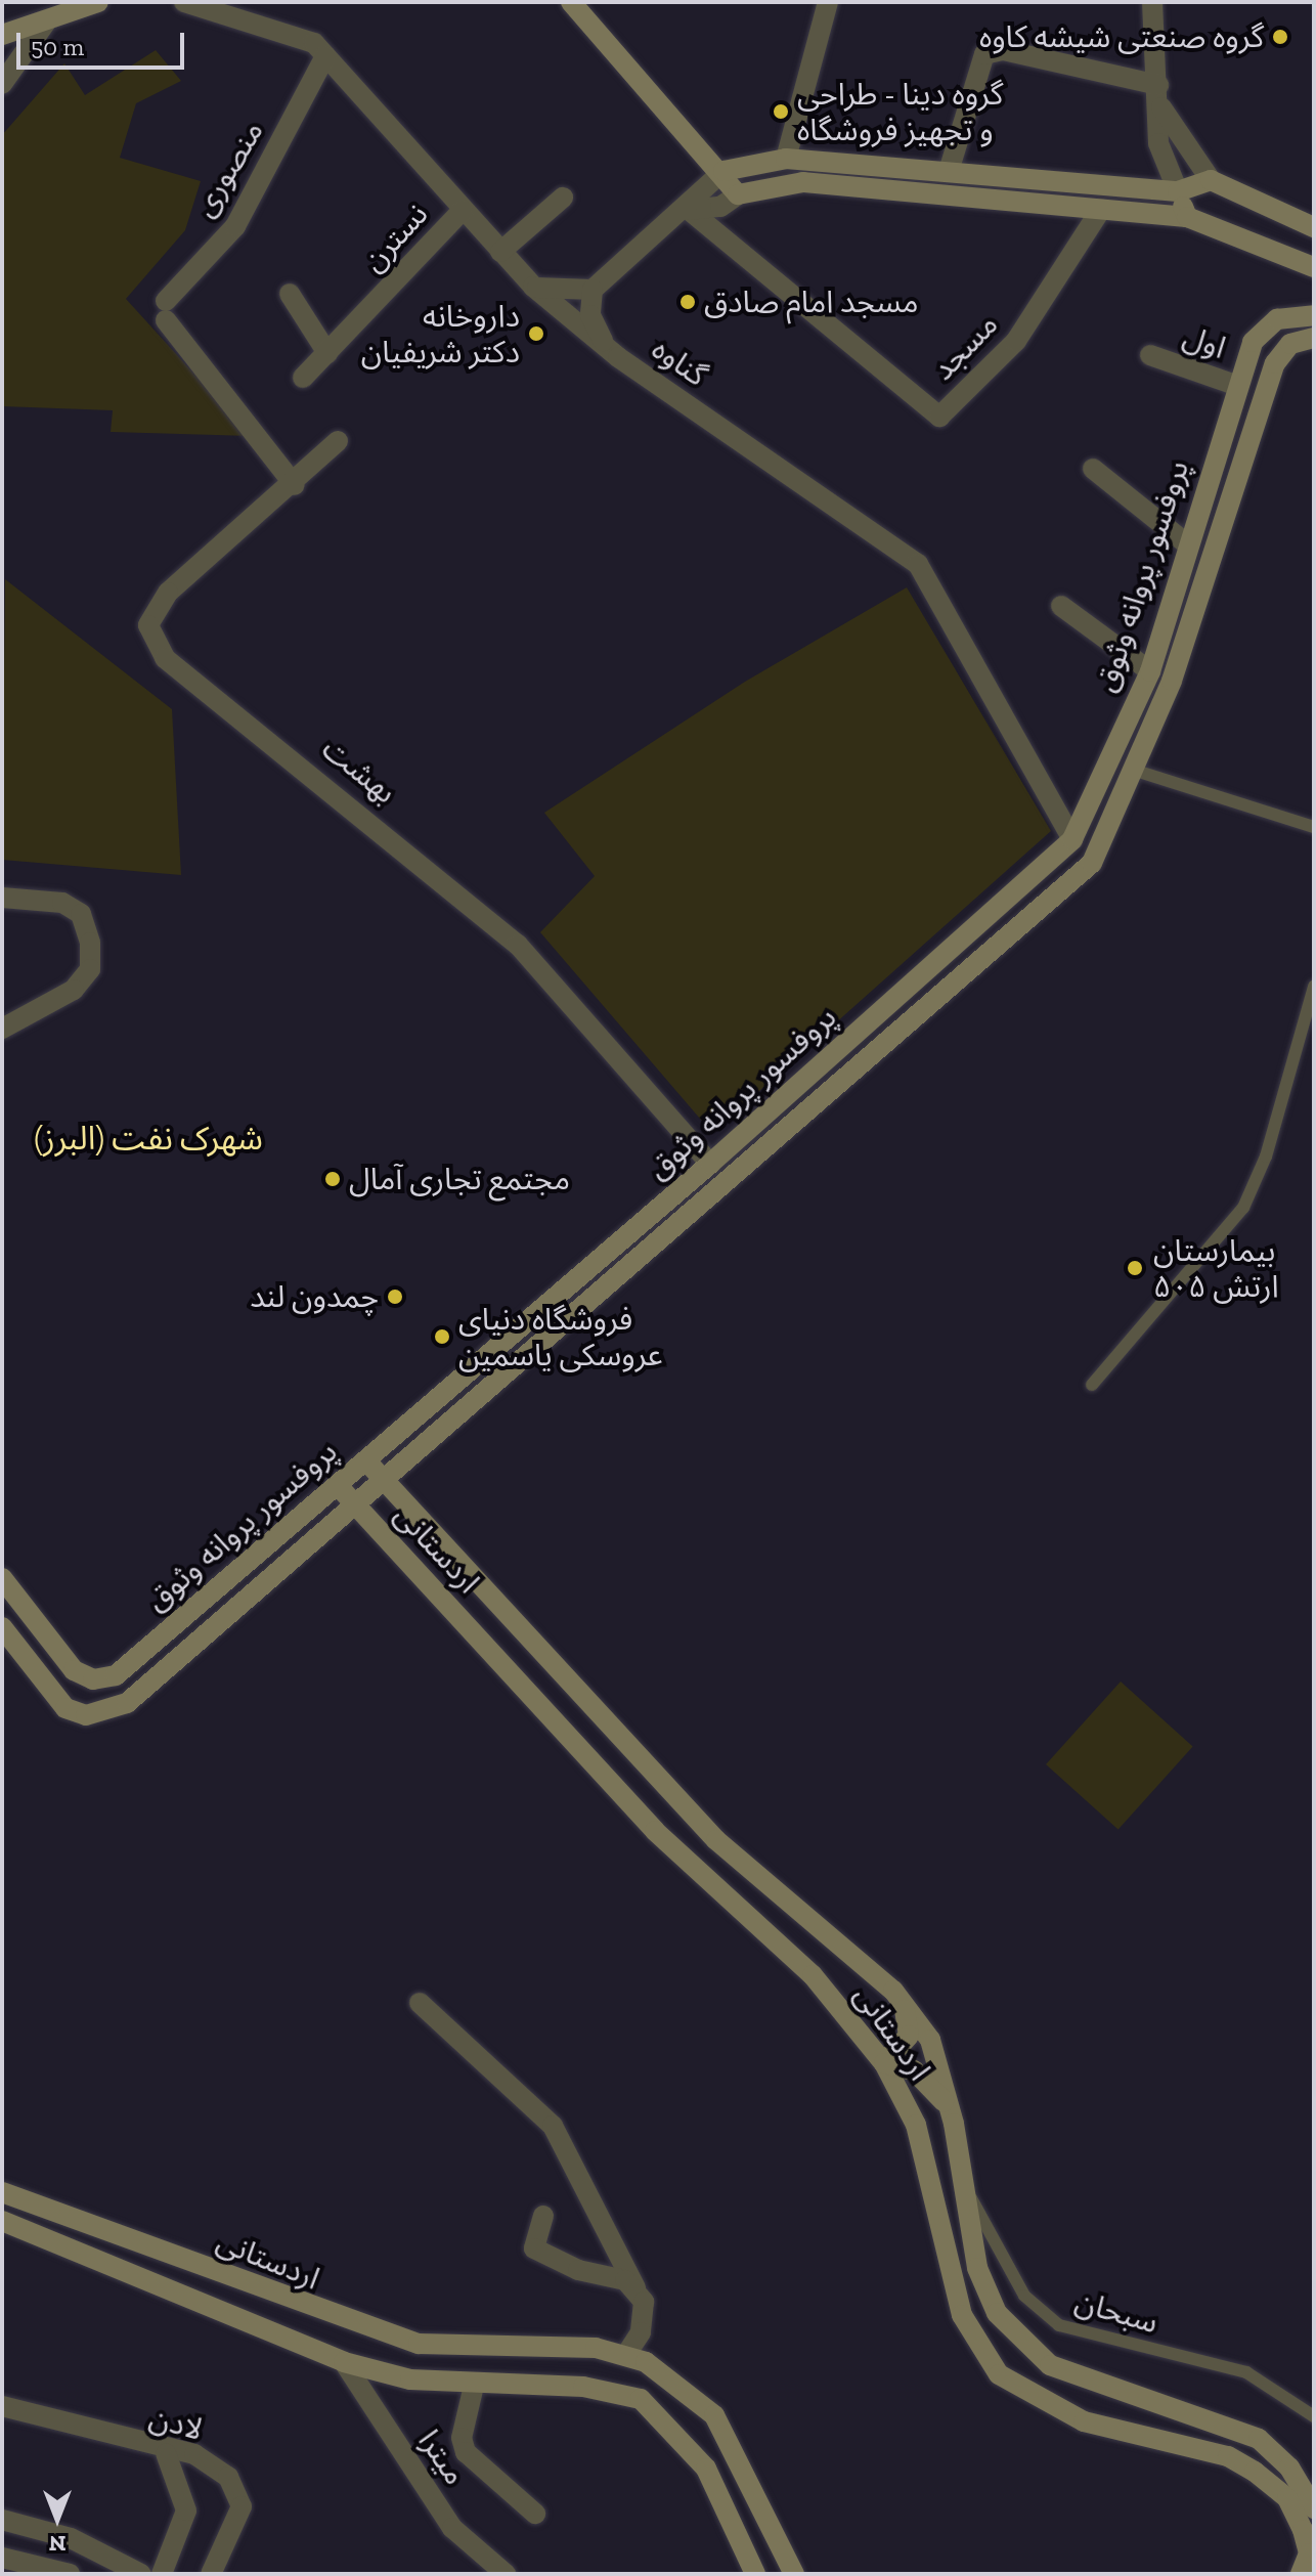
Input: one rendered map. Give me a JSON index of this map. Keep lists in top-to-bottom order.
{
  "streets": {
    "main road": ["پروفسور پروانه وثوق", "اردستانی"],
    "street": [
      "منصوری",
      "نسترن",
      "اول",
      "مسجد",
      "گناوه",
      "بهشت",
      "لادن",
      "میترا"
    ],
    "lane": ["سبحان"]
  },
  "crossings": [
    ["منصوری", "گناوه"],
    ["منصوری", "بهشت"],
    ["نسترن", "گناوه"],
    ["اول", "پروفسور پروانه وثوق"],
    ["گناوه", "پروفسور پروانه وثوق"],
    ["پروفسور پروانه وثوق", "بهشت"],
    ["پروفسور پروانه وثوق", "اردستانی"],
    ["اردستانی", "سبحان"],
    ["اردستانی", "میترا"]
  ],
  "districts": ["شهرک نفت (البرز)"],
  "places": [
    "گروه صنعتی شیشه کاوه",
    "گروه دینا - طراحی و تجهیز فروشگاه",
    "مسجد امام صادق",
    "داروخانه دکتر شریفیان",
    "مجتمع تجاری آمال",
    "بیمارستان ۵۰۵ ارتش",
    "چمدون لند",
    "فروشگاه دنیای عروسکی یاسمین"
  ],
  "scale_bar": "50 m",
  "north": "bottom"
}
